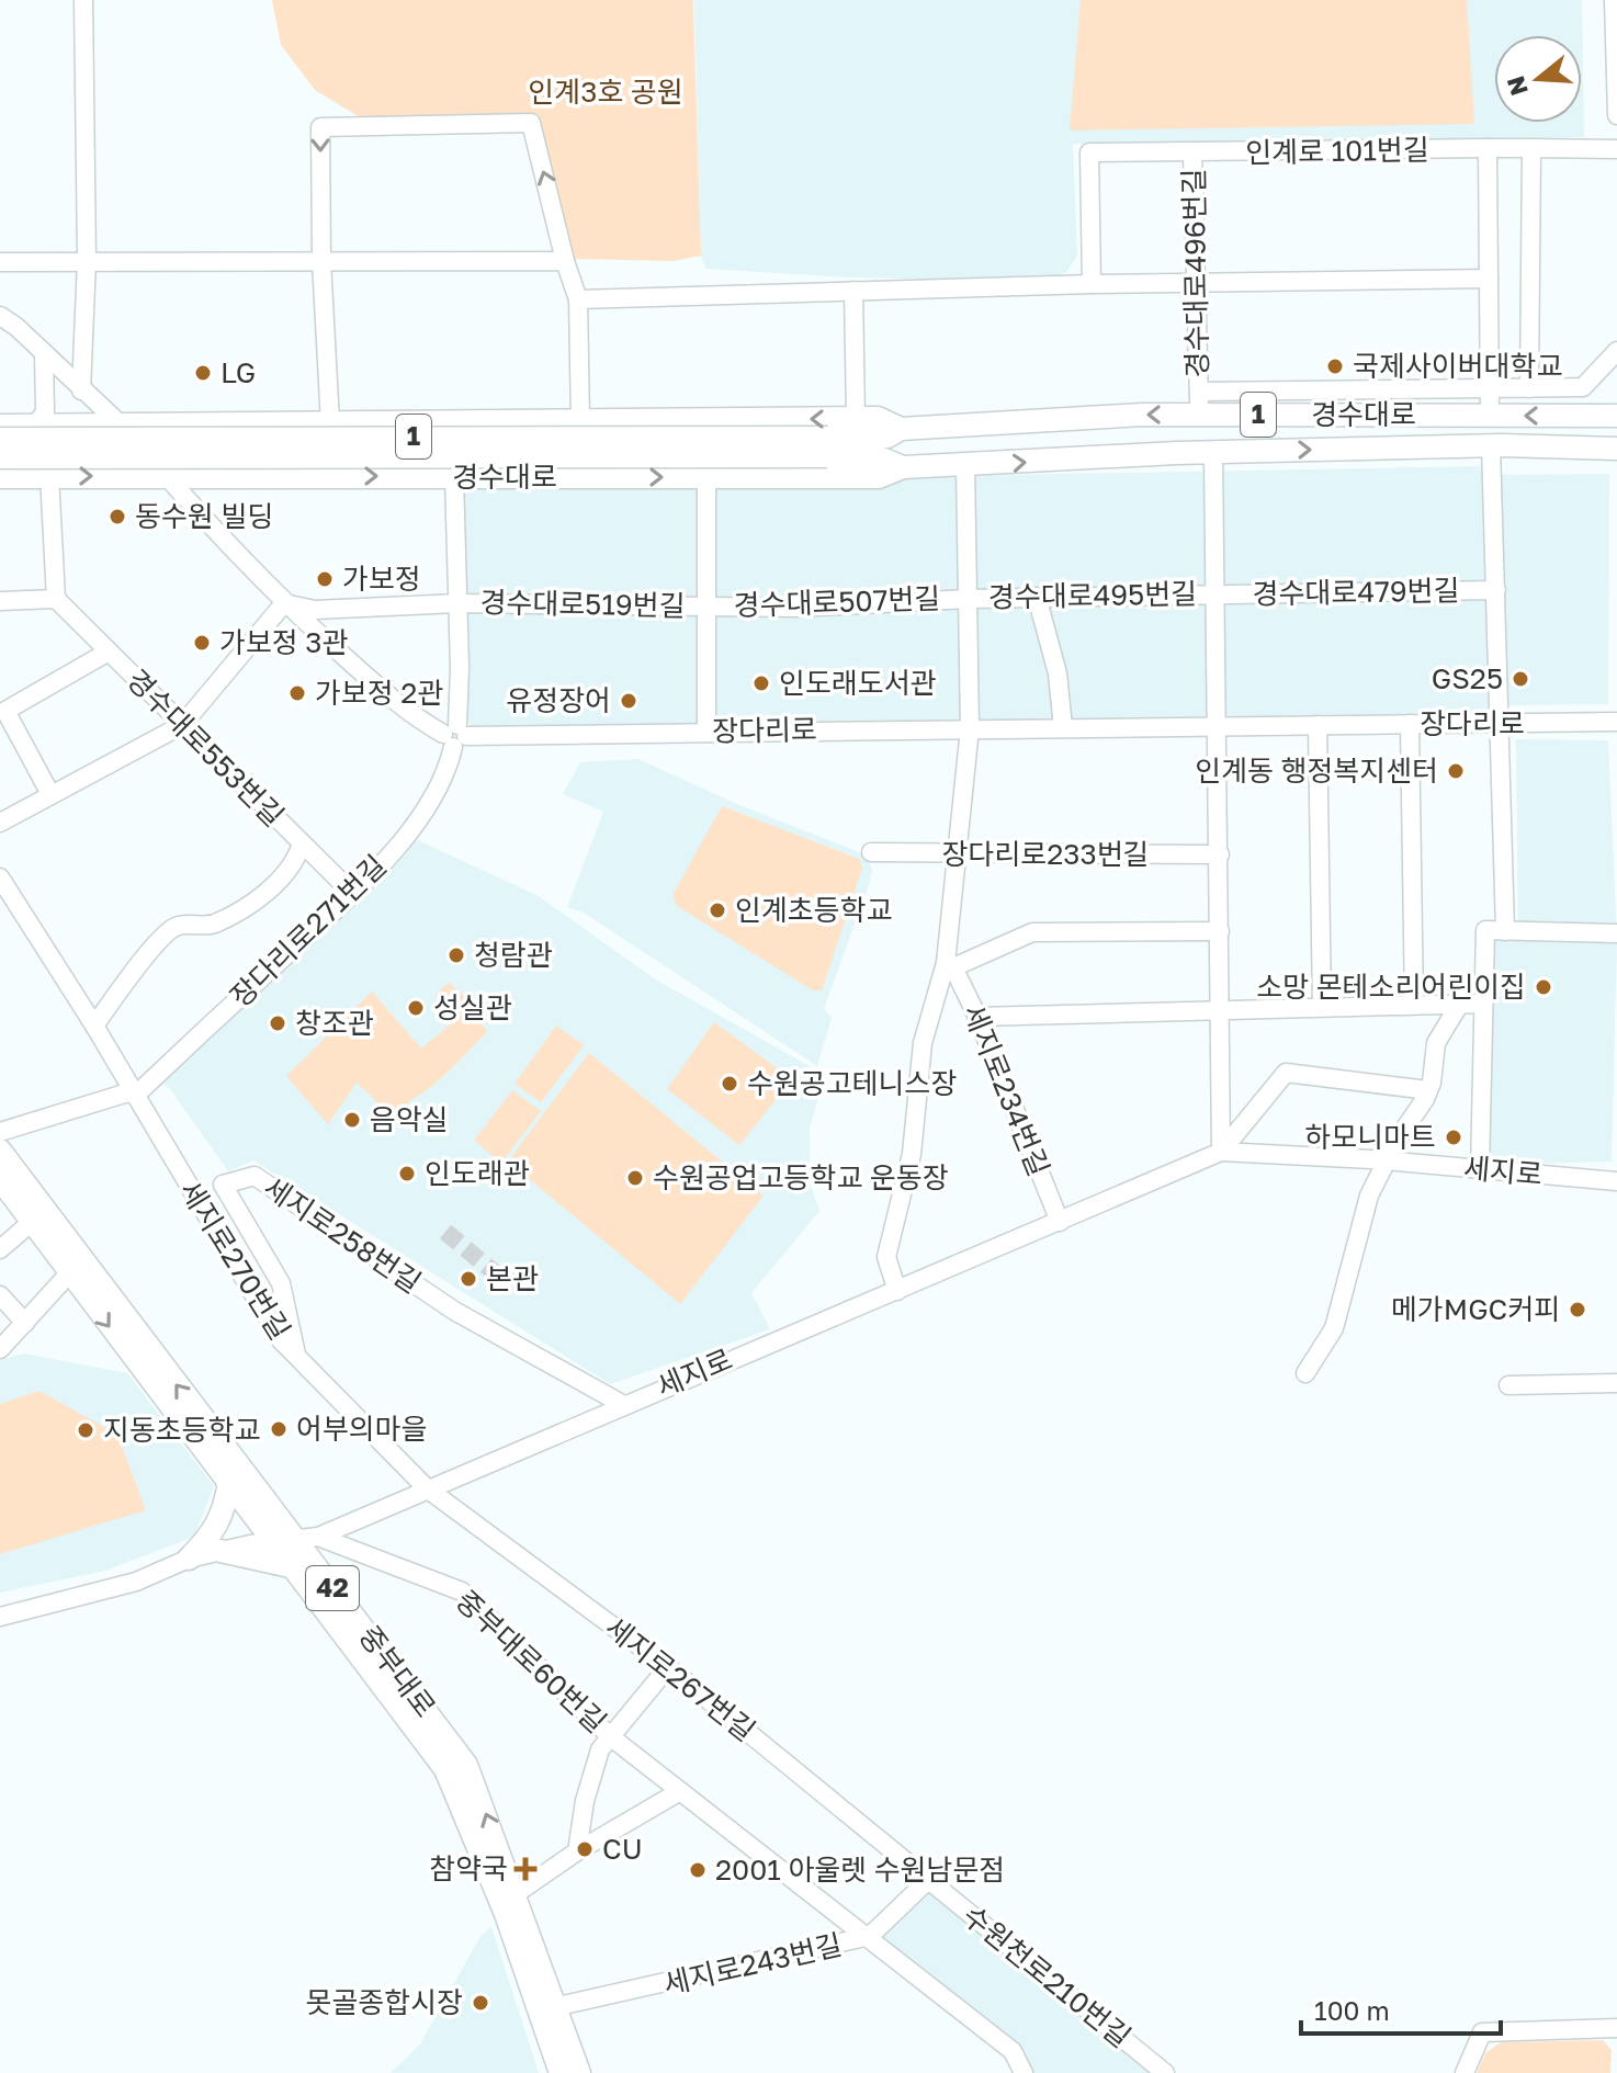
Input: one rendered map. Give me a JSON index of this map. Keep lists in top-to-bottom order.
{
  "streets": {
    "main road": [
      "1",
      "경수대로",
      "42",
      "중부대로"
    ],
    "street": [
      "인계로 101번길",
      "경수대로496번길",
      "경수대로479번길",
      "경수대로495번길",
      "경수대로507번길",
      "경수대로519번길",
      "장다리로",
      "경수대로553번길",
      "장다리로233번길",
      "장다리로271번길",
      "세지로234번길",
      "세지로",
      "세지로258번길",
      "세지로270번길",
      "중부대로60번길",
      "세지로267번길",
      "세지로243번길",
      "수원천로210번길"
    ]
  },
  "crossings": [
    ["인계로 101번길", "경수대로496번길"],
    ["경수대로496번길", "경수대로"],
    ["1", "경수대로"],
    ["경수대로", "경수대로479번길"],
    ["경수대로", "경수대로495번길"],
    ["경수대로", "경수대로507번길"],
    ["경수대로", "경수대로519번길"],
    ["경수대로479번길", "경수대로495번길"],
    ["경수대로479번길", "장다리로"],
    ["경수대로495번길", "경수대로507번길"],
    ["경수대로495번길", "장다리로"],
    ["경수대로507번길", "경수대로519번길"],
    ["경수대로507번길", "장다리로"],
    ["경수대로507번길", "장다리로233번길"],
    ["경수대로507번길", "세지로234번길"],
    ["경수대로507번길", "세지로"],
    ["경수대로519번길", "장다리로"],
    ["장다리로", "장다리로271번길"],
    ["경수대로553번길", "장다리로271번길"],
    ["경수대로553번길", "세지로270번길"],
    ["장다리로271번길", "세지로270번길"],
    ["세지로234번길", "세지로"],
    ["세지로", "세지로258번길"],
    ["세지로", "세지로270번길"],
    ["세지로", "중부대로60번길"],
    ["세지로", "중부대로"],
    ["세지로", "세지로267번길"],
    ["세지로258번길", "세지로270번길"],
    ["세지로270번길", "세지로267번길"],
    ["중부대로60번길", "세지로243번길"],
    ["중부대로", "세지로243번길"],
    ["세지로267번길", "세지로243번길"],
    ["세지로267번길", "수원천로210번길"],
    ["세지로243번길", "수원천로210번길"]
  ],
  "parks": ["인계3호 공원"],
  "places": {
    "other": [
      "국제사이버대학교",
      "LG",
      "동수원 빌딩",
      "가보정",
      "가보정 3관",
      "GS25",
      "인도래도서관",
      "가보정 2관",
      "유정장어",
      "인계동 행정복지센터",
      "인계초등학교",
      "청람관",
      "소망 몬테소리어린이집",
      "성실관",
      "창조관",
      "수원공고테니스장",
      "음악실",
      "하모니마트",
      "인도래관",
      "수원공업고등학교 운동장",
      "본관",
      "메가MGC커피",
      "어부의마을",
      "지동초등학교",
      "CU",
      "2001 아울렛 수원남문점",
      "못골종합시장"
    ],
    "health": ["참약국"]
  },
  "scale_bar": "100 m",
  "north": "left"
}
